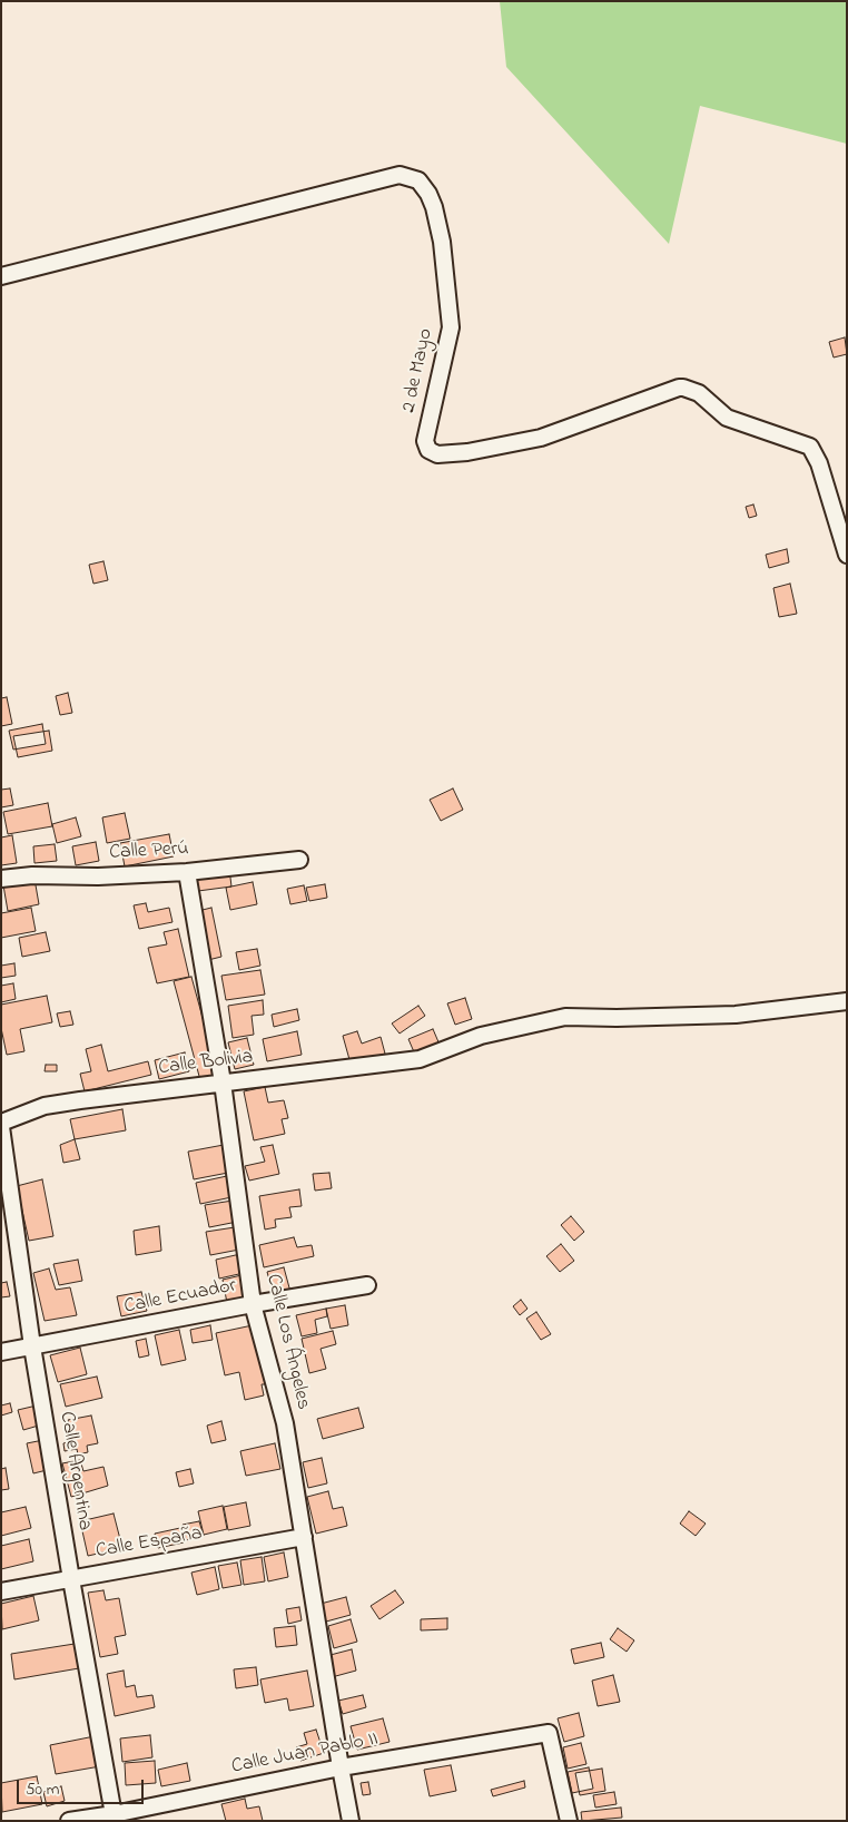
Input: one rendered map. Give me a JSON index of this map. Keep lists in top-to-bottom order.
{
  "streets": {
    "street": [
      "2 de Mayo",
      "Calle Perú",
      "Calle Bolivia",
      "Calle Ecuador",
      "Calle Los Ángeles",
      "Calle Argentina",
      "Calle España",
      "Calle Juan Pablo II"
    ]
  },
  "crossings": [
    ["Calle Perú", "Calle Los Ángeles"],
    ["Calle Bolivia", "Calle Los Ángeles"],
    ["Calle Ecuador", "Calle Los Ángeles"],
    ["Calle Ecuador", "Calle Argentina"],
    ["Calle Los Ángeles", "Calle España"],
    ["Calle Los Ángeles", "Calle Juan Pablo II"],
    ["Calle Argentina", "Calle España"],
    ["Calle Argentina", "Calle Juan Pablo II"]
  ],
  "scale_bar": "50 m"
}
